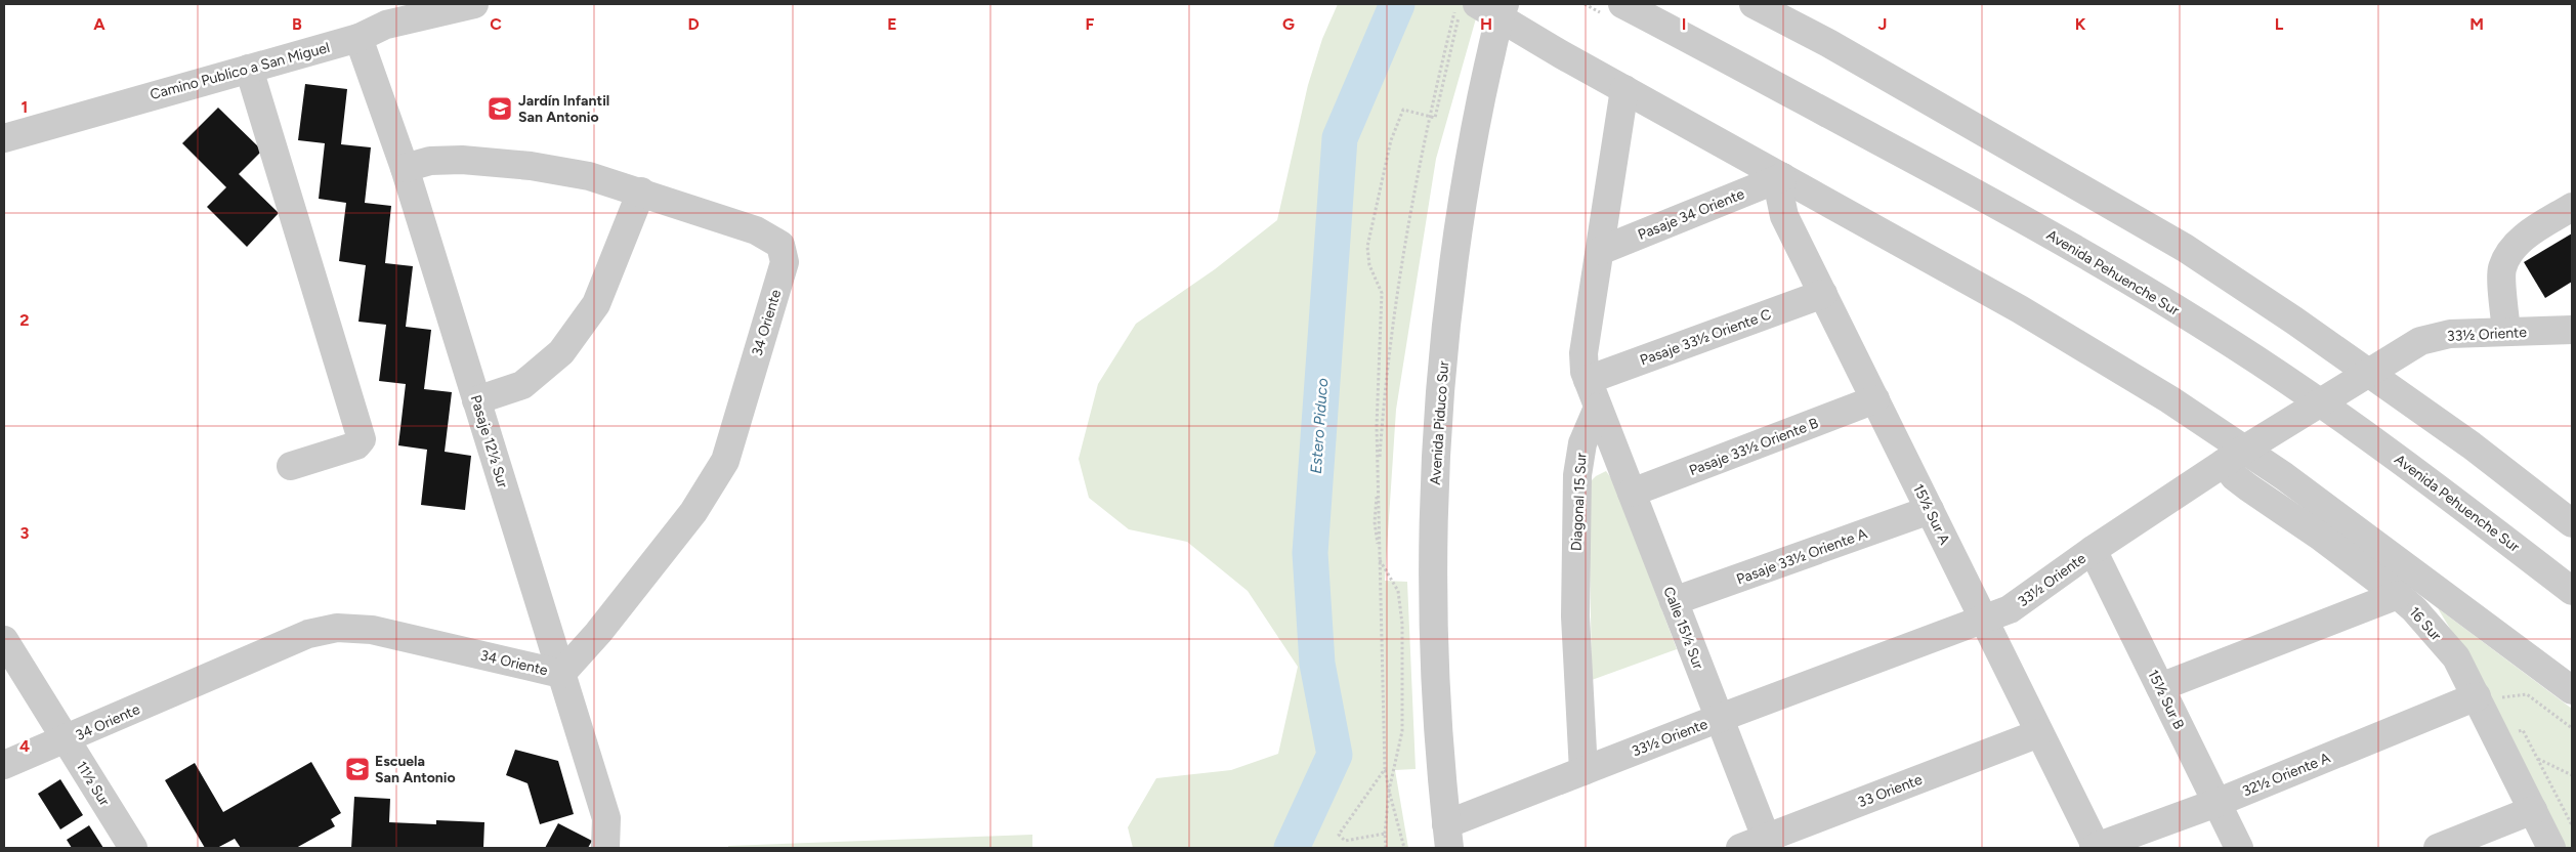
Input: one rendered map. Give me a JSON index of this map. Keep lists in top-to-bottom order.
{
  "streets": {
    "street": [
      "Camino Publico a San Miguel",
      "Pasaje 34 Oriente",
      "Avenida Pehuenche Sur",
      "34 Oriente",
      "33½ Oriente",
      "Pasaje 33½ Oriente C",
      "Avenida Piduco Sur",
      "Pasaje 12½ Sur",
      "Pasaje 33½ Oriente B",
      "Diagonal 15 Sur",
      "15½ Sur A",
      "Pasaje 33½ Oriente A",
      "16 Sur",
      "Calle 15½ Sur",
      "15½ Sur B",
      "32½ Oriente A",
      "11½ Sur",
      "33 Oriente"
    ]
  },
  "crossings": [
    ["Camino Publico a San Miguel", "Pasaje 12½ Sur"],
    ["Pasaje 34 Oriente", "15½ Sur A"],
    ["Avenida Pehuenche Sur", "33½ Oriente"],
    ["34 Oriente", "Pasaje 12½ Sur"],
    ["34 Oriente", "11½ Sur"],
    ["33½ Oriente", "Avenida Piduco Sur"],
    ["33½ Oriente", "Diagonal 15 Sur"],
    ["33½ Oriente", "15½ Sur A"],
    ["33½ Oriente", "16 Sur"],
    ["33½ Oriente", "Calle 15½ Sur"],
    ["33½ Oriente", "15½ Sur B"],
    ["Pasaje 33½ Oriente C", "15½ Sur A"],
    ["Pasaje 33½ Oriente B", "15½ Sur A"],
    ["Pasaje 33½ Oriente B", "Calle 15½ Sur"],
    ["Diagonal 15 Sur", "Calle 15½ Sur"],
    ["15½ Sur A", "Pasaje 33½ Oriente A"],
    ["15½ Sur A", "32½ Oriente A"],
    ["15½ Sur A", "33 Oriente"],
    ["Pasaje 33½ Oriente A", "Calle 15½ Sur"],
    ["16 Sur", "32½ Oriente A"],
    ["Calle 15½ Sur", "33 Oriente"],
    ["15½ Sur B", "32½ Oriente A"]
  ],
  "water": ["Estero Piduco"],
  "places": {
    "school or university": ["Jardín Infantil San Antonio", "Escuela San Antonio"]
  },
  "grid": {
    "columns": [
      "A",
      "B",
      "C",
      "D",
      "E",
      "F",
      "G",
      "H",
      "I",
      "J",
      "K",
      "L",
      "M"
    ],
    "rows": [
      "1",
      "2",
      "3",
      "4"
    ]
  }
}
